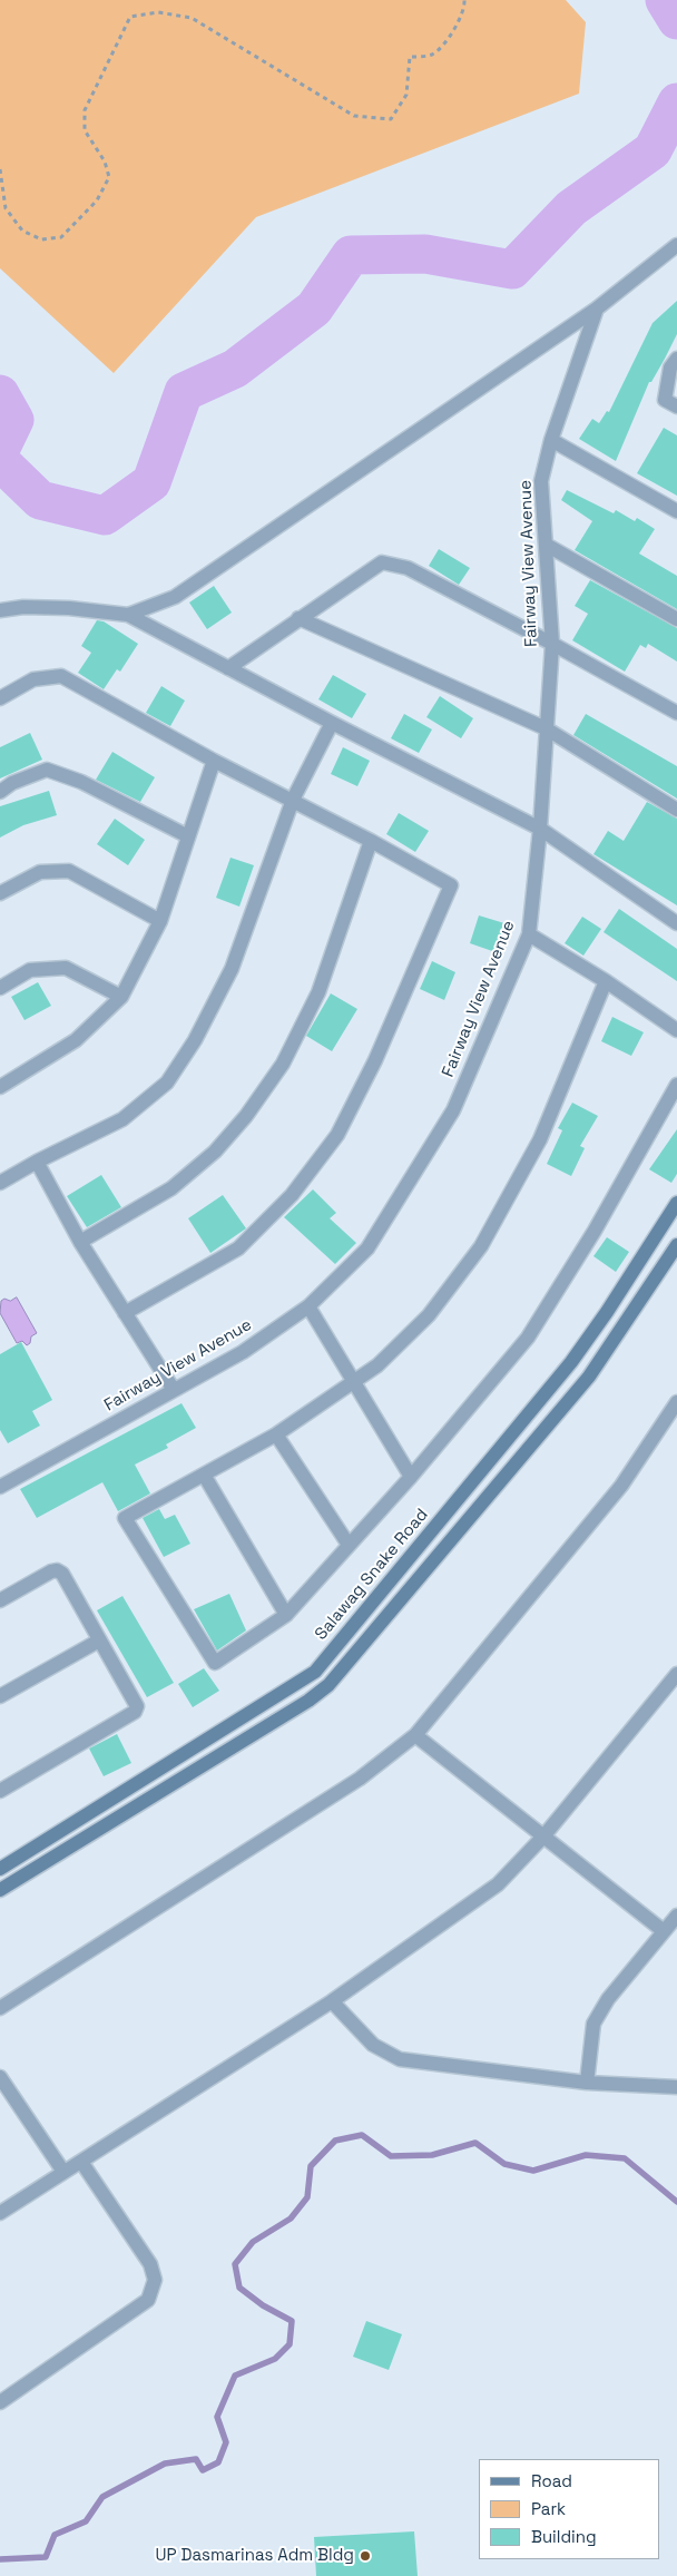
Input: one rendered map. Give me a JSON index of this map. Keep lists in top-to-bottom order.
{
  "streets": {
    "main road": ["Salawag Snake Road"],
    "street": ["Fairway View Avenue"]
  },
  "places": ["UP Dasmarinas Adm Bldg"],
  "legend": ["Road", "Park", "Building"]
}
